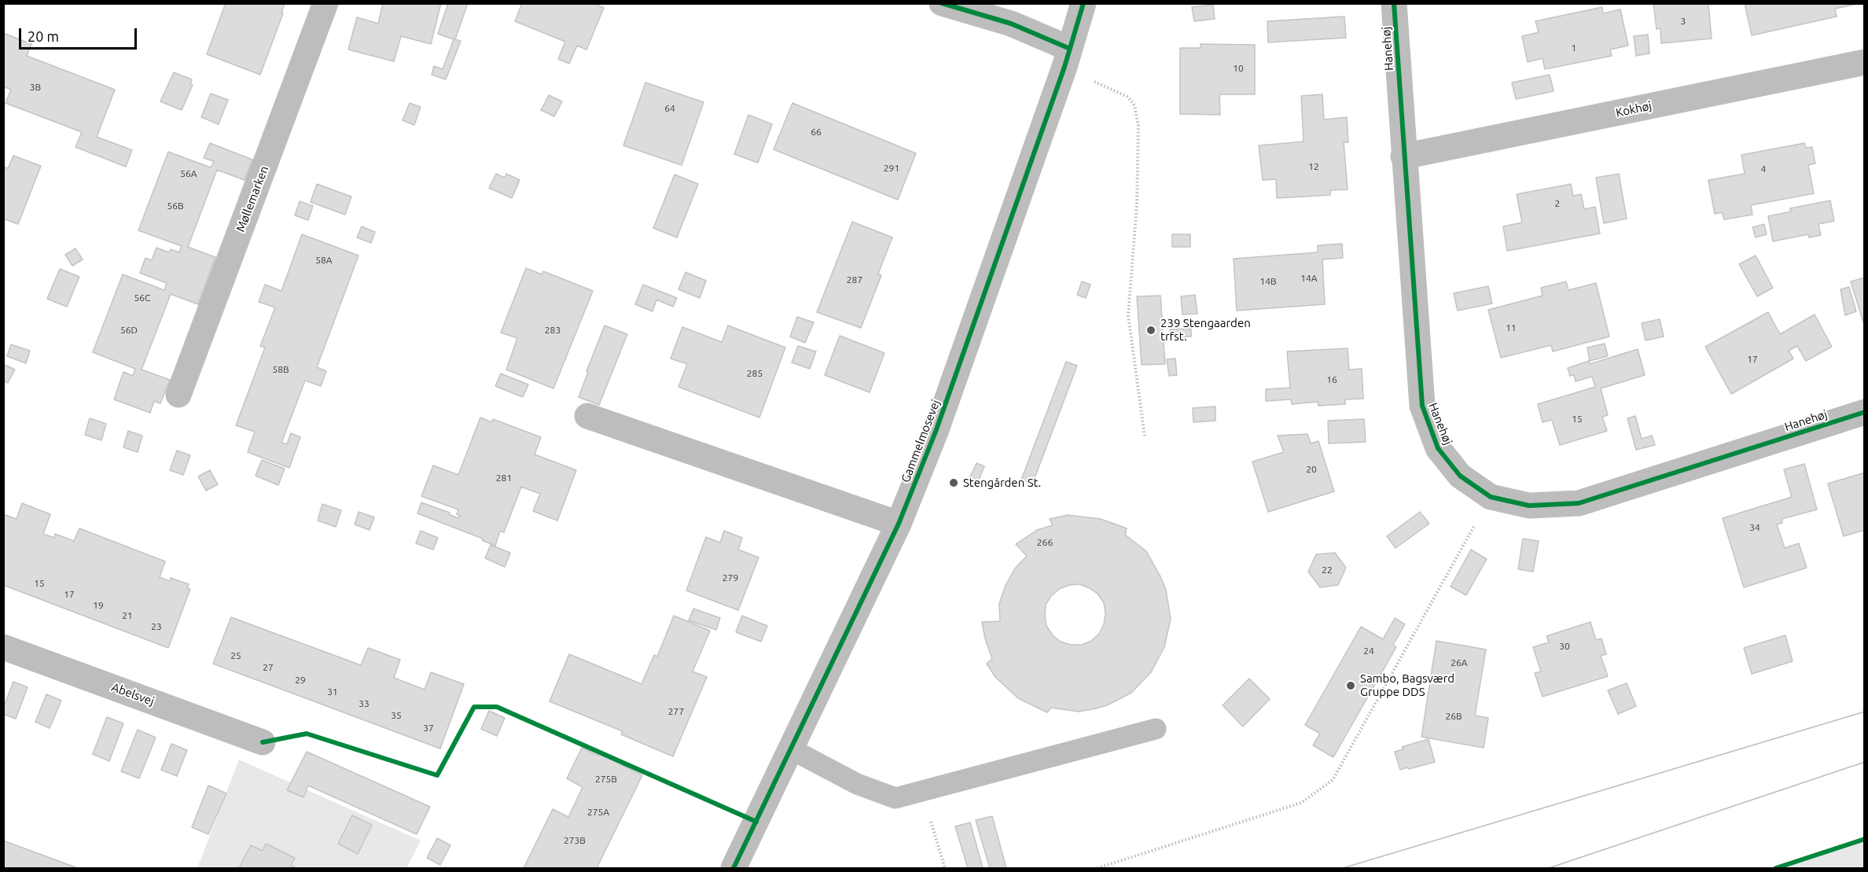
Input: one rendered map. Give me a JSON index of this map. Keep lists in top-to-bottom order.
{
  "streets": {
    "street": [
      "Hanehøj",
      "Kokhøj",
      "Møllemarken",
      "Gammelmosevej",
      "Abelsvej"
    ]
  },
  "crossings": [
    ["Hanehøj", "Kokhøj"]
  ],
  "places": ["239 Stengaarden trfst.", "Stengården St.", "Sambo, Bagsværd Gruppe DDS"],
  "house_numbers": [
    "3",
    "1",
    "10",
    "3B",
    "64",
    "66",
    "12",
    "291",
    "4",
    "56A",
    "2",
    "56B",
    "58A",
    "14A",
    "287",
    "14B",
    "56C",
    "11",
    "56D",
    "283",
    "17",
    "58B",
    "285",
    "16",
    "15",
    "20",
    "281",
    "34",
    "266",
    "22",
    "279",
    "15",
    "17",
    "19",
    "21",
    "23",
    "30",
    "24",
    "25",
    "26A",
    "27",
    "29",
    "31",
    "33",
    "277",
    "35",
    "26B",
    "37",
    "275B",
    "275A",
    "273B"
  ],
  "scale_bar": "20 m"
}
